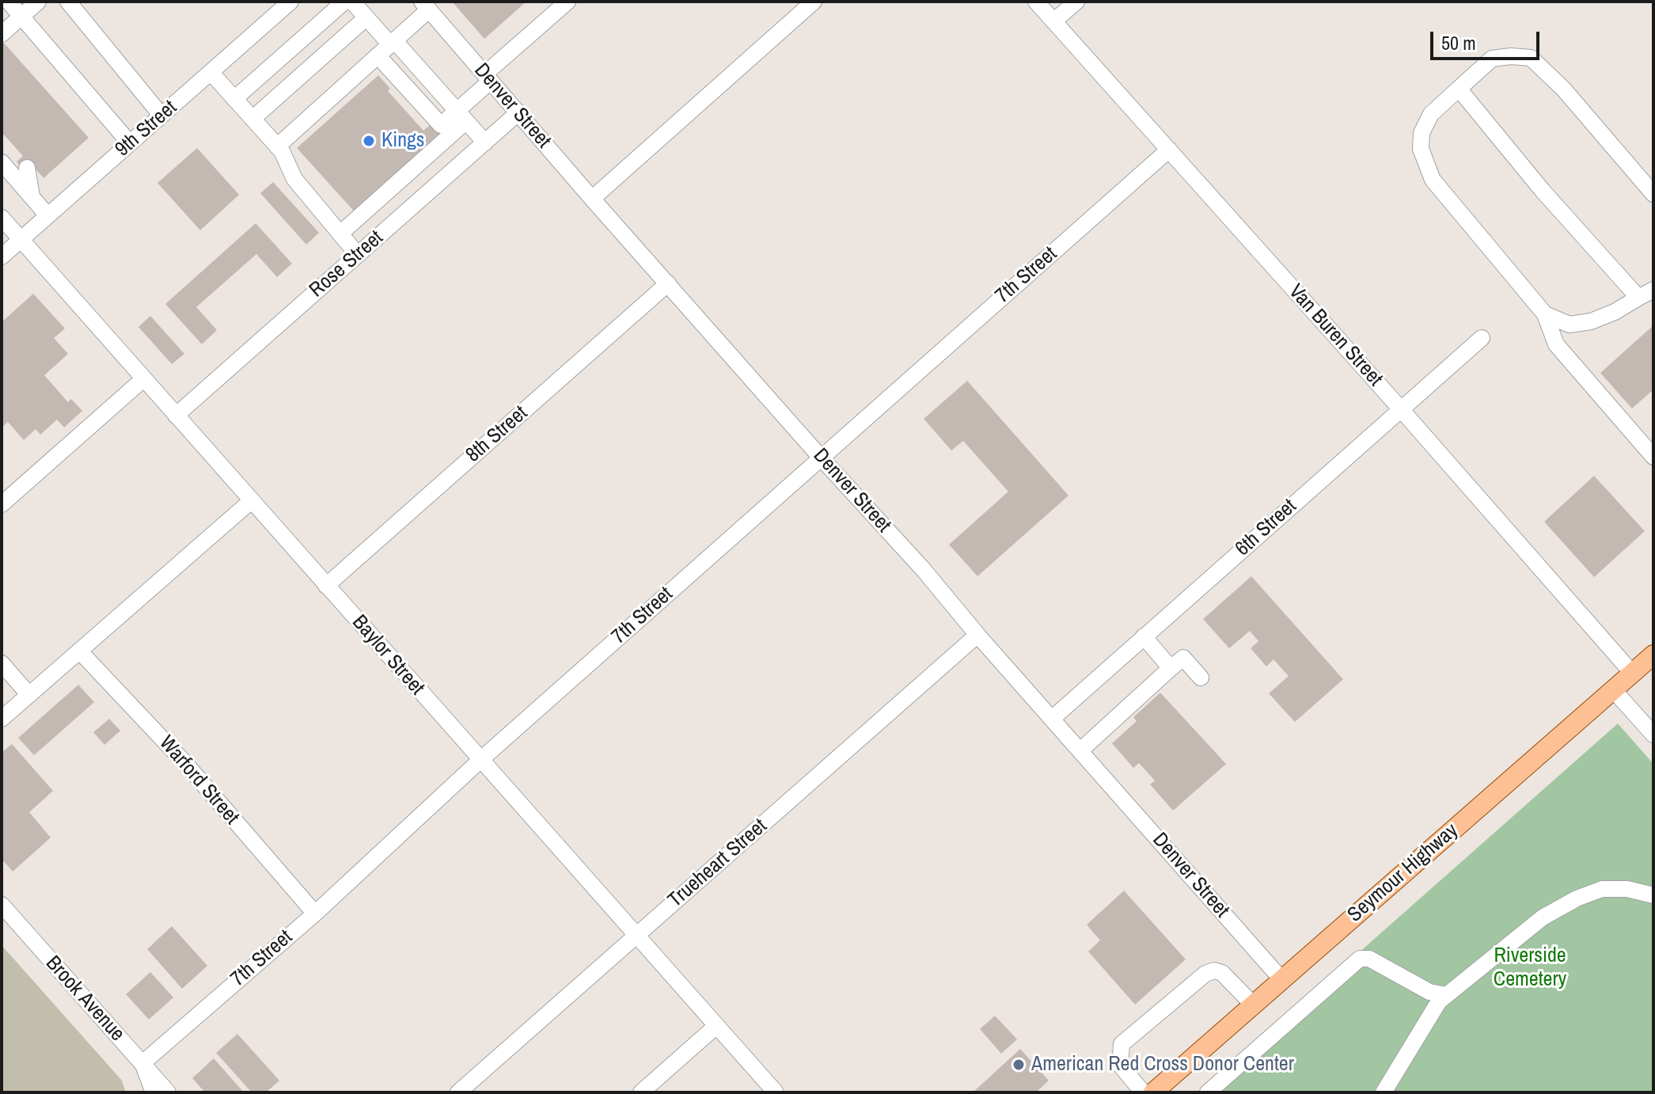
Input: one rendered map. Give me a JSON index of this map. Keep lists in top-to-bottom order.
{
  "streets": {
    "main road": ["Seymour Highway"],
    "street": [
      "Denver Street",
      "9th Street",
      "Rose Street",
      "7th Street",
      "Van Buren Street",
      "8th Street",
      "6th Street",
      "Baylor Street",
      "Warford Street",
      "Trueheart Street",
      "Brook Avenue"
    ]
  },
  "crossings": [
    ["Denver Street", "Rose Street"],
    ["Denver Street", "7th Street"],
    ["Denver Street", "8th Street"],
    ["Denver Street", "6th Street"],
    ["Denver Street", "Trueheart Street"],
    ["Denver Street", "Seymour Highway"],
    ["9th Street", "Baylor Street"],
    ["Rose Street", "Baylor Street"],
    ["7th Street", "Van Buren Street"],
    ["7th Street", "Baylor Street"],
    ["7th Street", "Warford Street"],
    ["7th Street", "Brook Avenue"],
    ["Van Buren Street", "6th Street"],
    ["Van Buren Street", "Seymour Highway"],
    ["8th Street", "Baylor Street"],
    ["Baylor Street", "Trueheart Street"]
  ],
  "parks": ["Riverside Cemetery"],
  "places": ["Kings", "American Red Cross Donor Center"],
  "scale_bar": "50 m"
}
